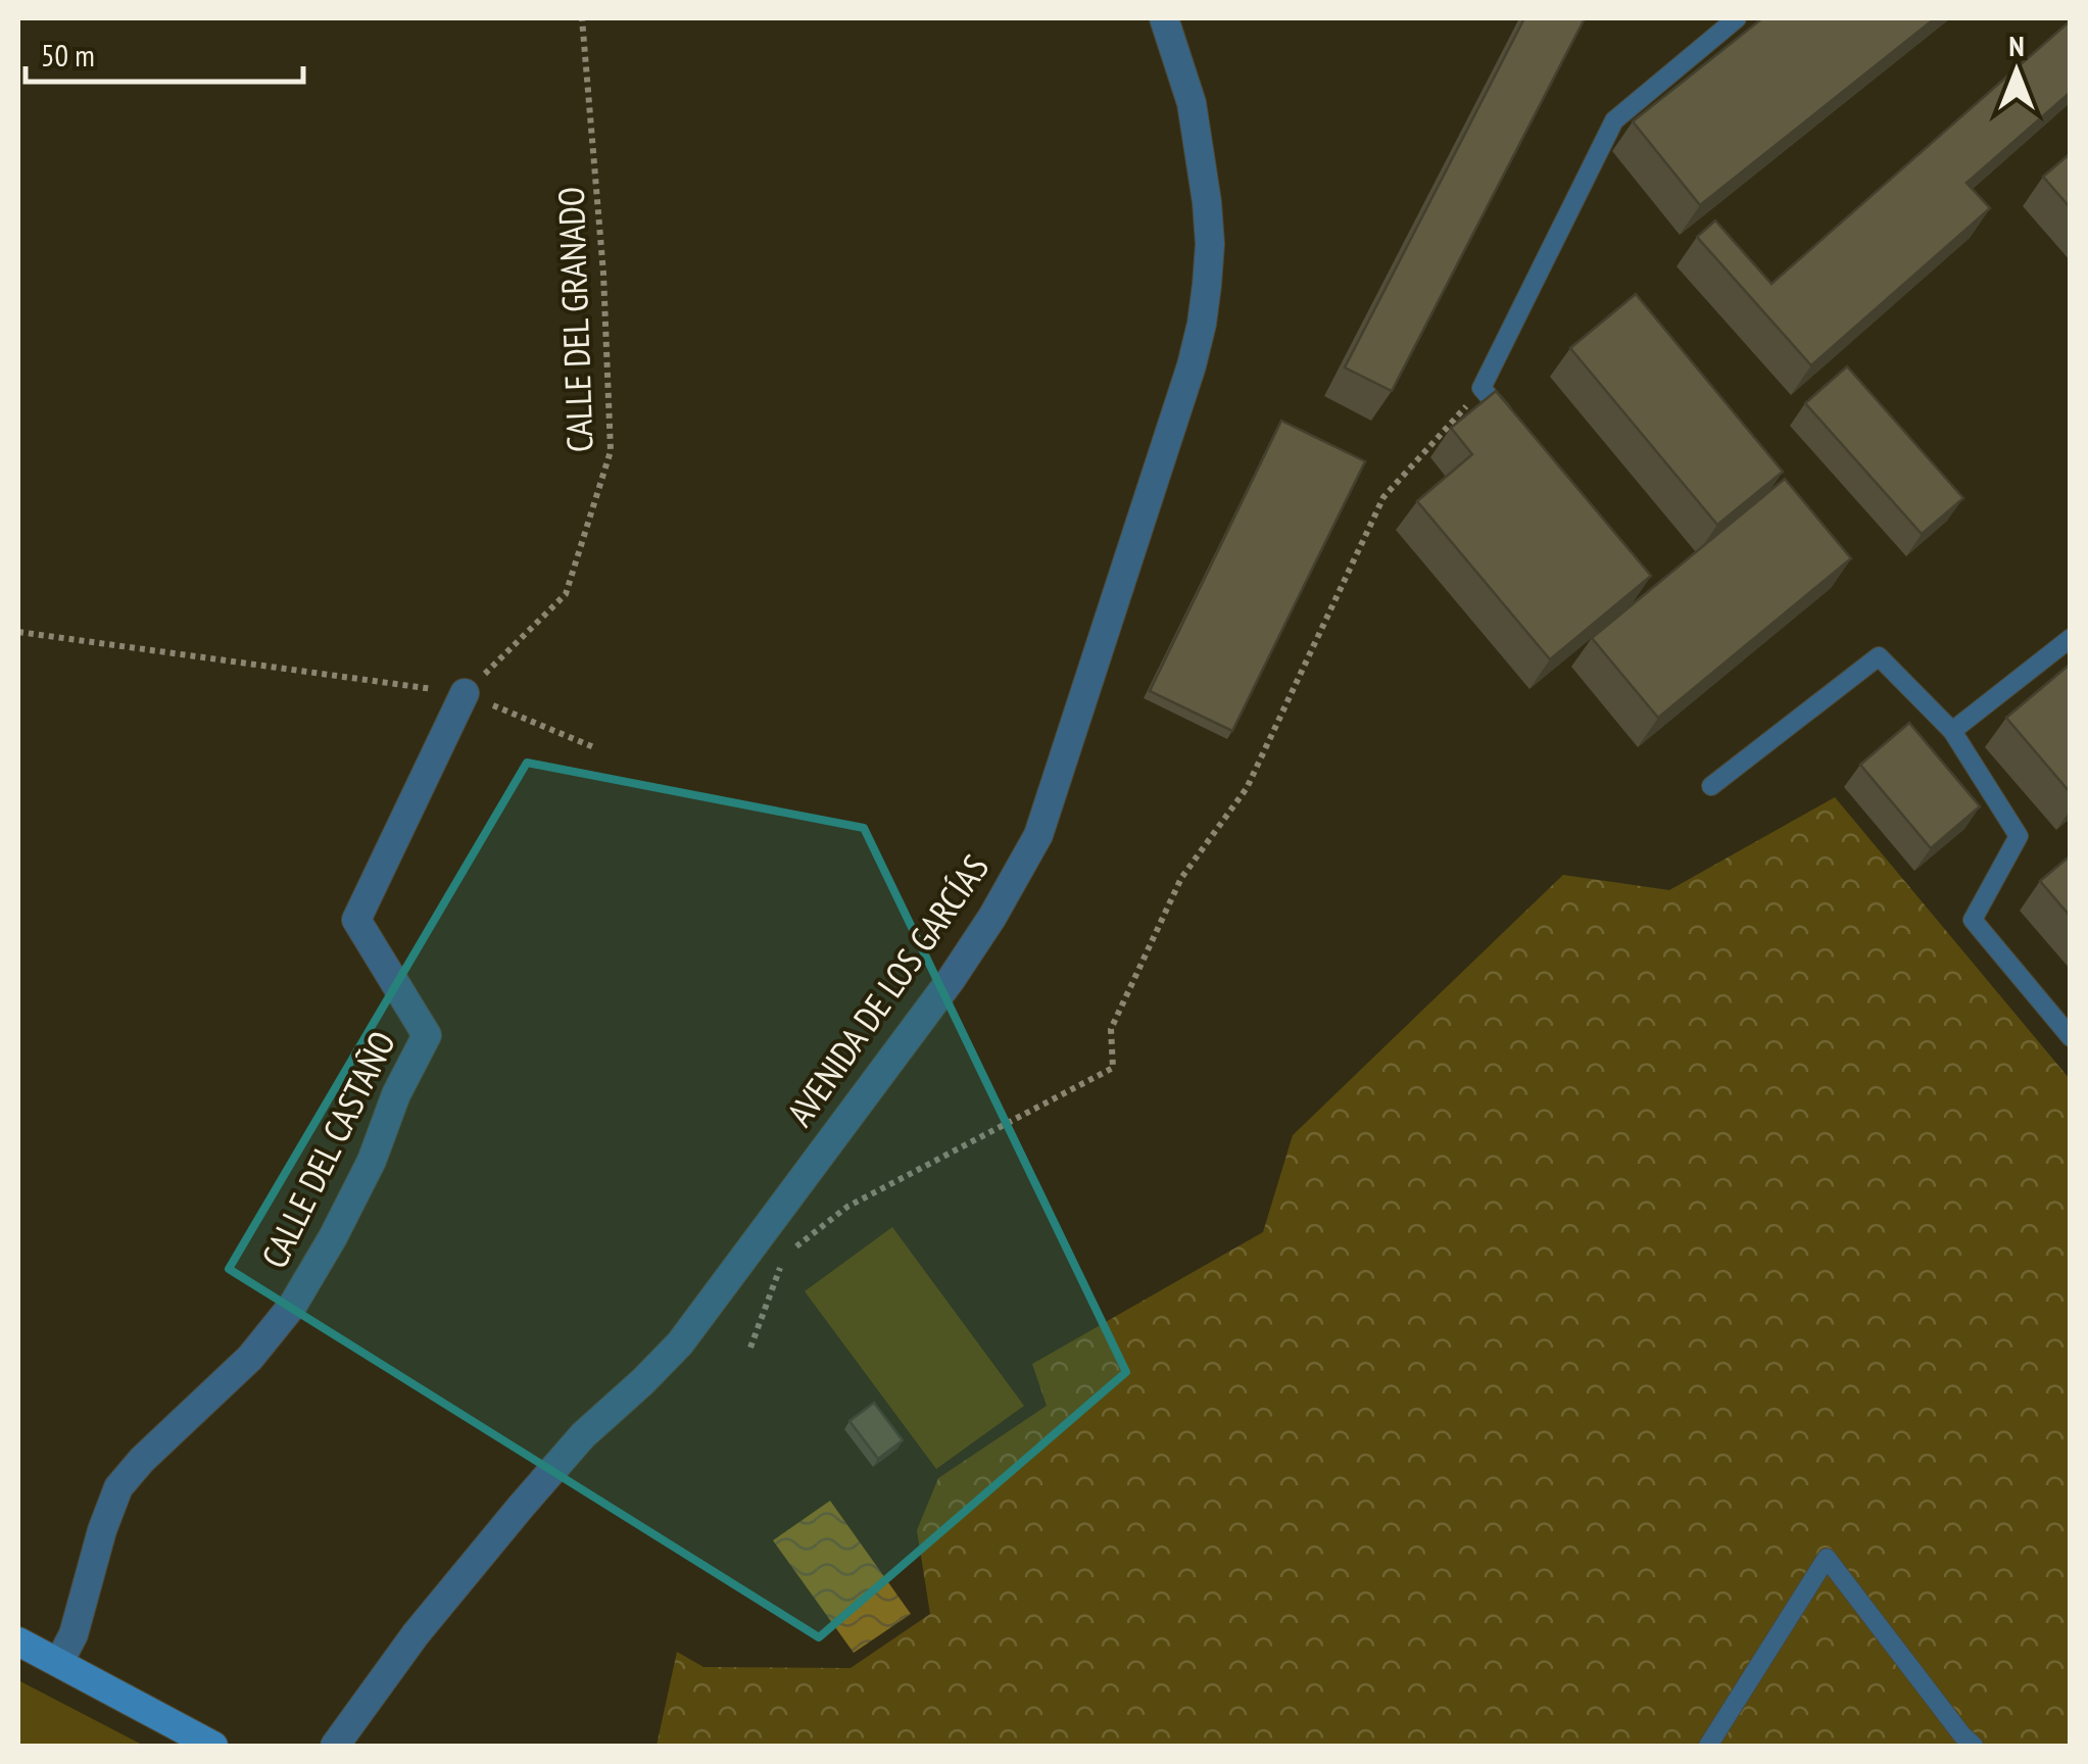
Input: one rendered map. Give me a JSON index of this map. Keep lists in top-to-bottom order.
{
  "streets": {
    "street": ["AVENIDA DE LOS GARCÍAS", "CALLE DEL CASTAÑO"],
    "path": ["CALLE DEL GRANADO"]
  },
  "crossings": [
    ["CALLE DEL GRANADO", "CALLE DEL CASTAÑO"]
  ],
  "scale_bar": "50 m",
  "north": "top"
}
